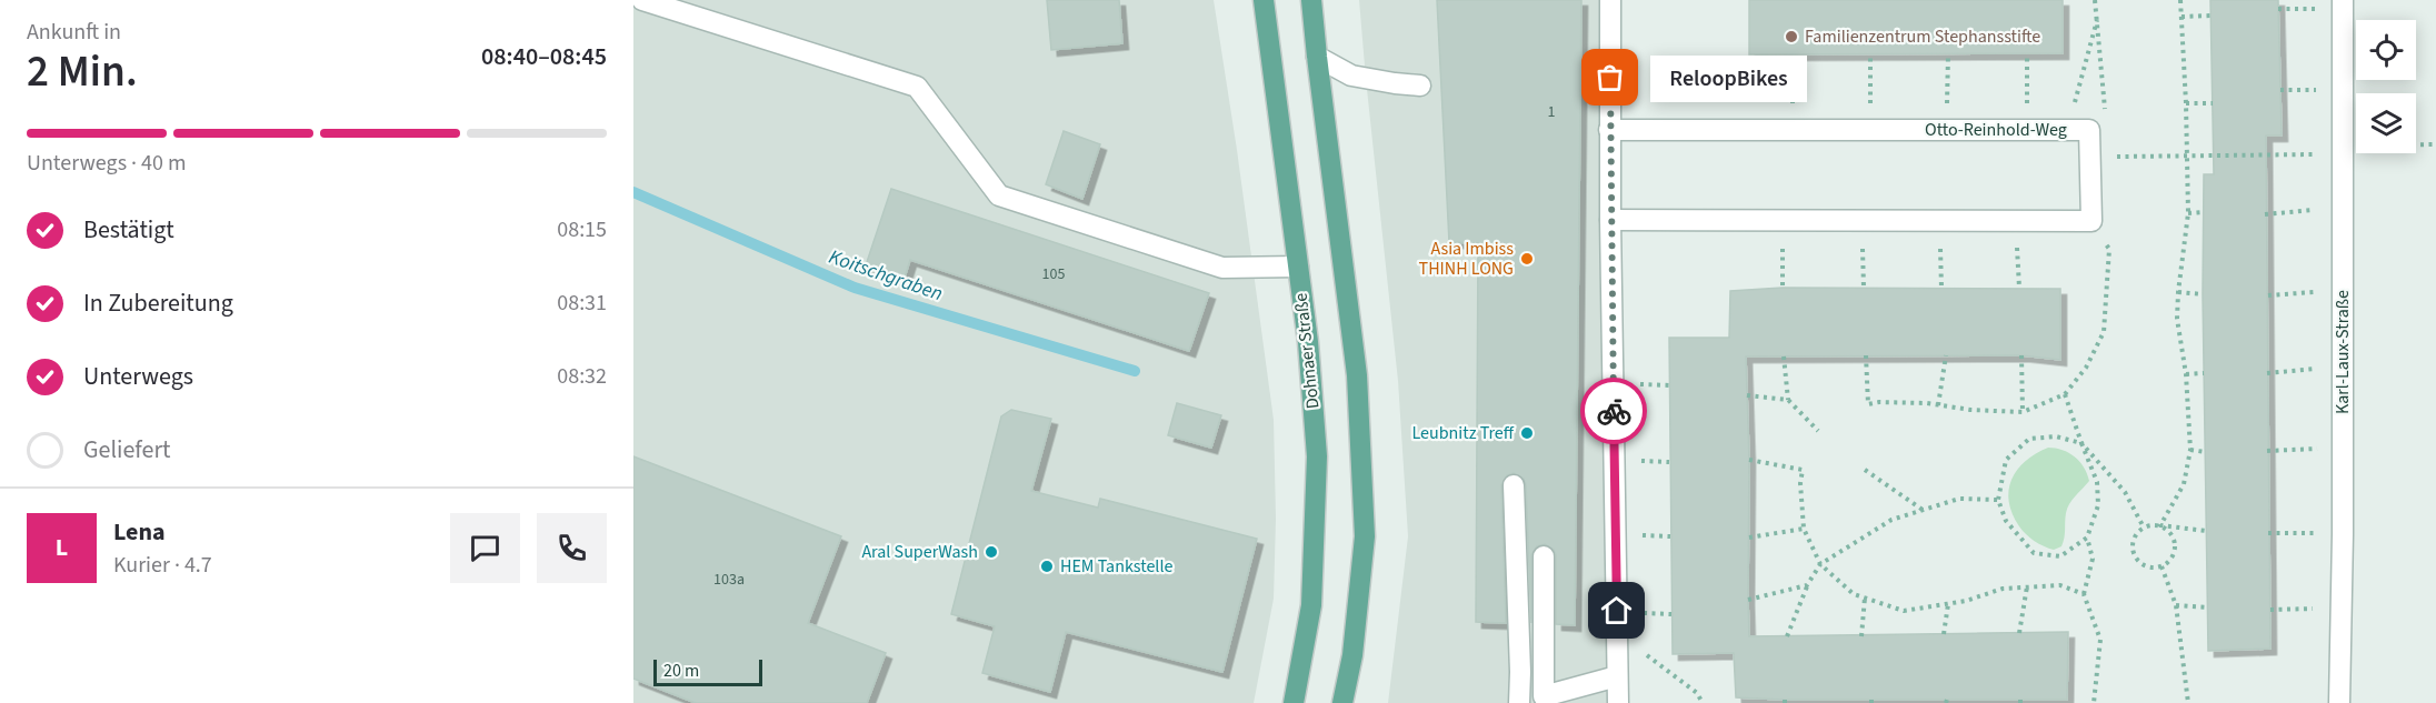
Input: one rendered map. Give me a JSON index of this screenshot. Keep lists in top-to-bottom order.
{
  "streets": {
    "main road": ["Dohnaer Straße"],
    "street": ["Otto-Reinhold-Weg", "Karl-Laux-Straße"]
  },
  "water": ["Koitschgraben"],
  "places": [
    "Familienzentrum Stephansstifte",
    "ReloopBikes",
    "Asia Imbiss THINH LONG",
    "Leubnitz Treff",
    "Aral SuperWash",
    "HEM Tankstelle"
  ],
  "house_numbers": ["1", "105", "103a"],
  "scale_bar": "20 m",
  "page": {
    "heading": ["2 Min.", "Ankunft in", "08:40–08:45"],
    "panel": ["Lena", "Kurier · 4.7"],
    "bubble": "ReloopBikes",
    "bar": "Unterwegs · 40 m",
    "list": [
      ["Bestätigt", "08:15"],
      ["In Zubereitung", "08:31"],
      ["Unterwegs", "08:32"],
      "Geliefert"
    ],
    "round": "L",
    "scale": "20 m"
  }
}
